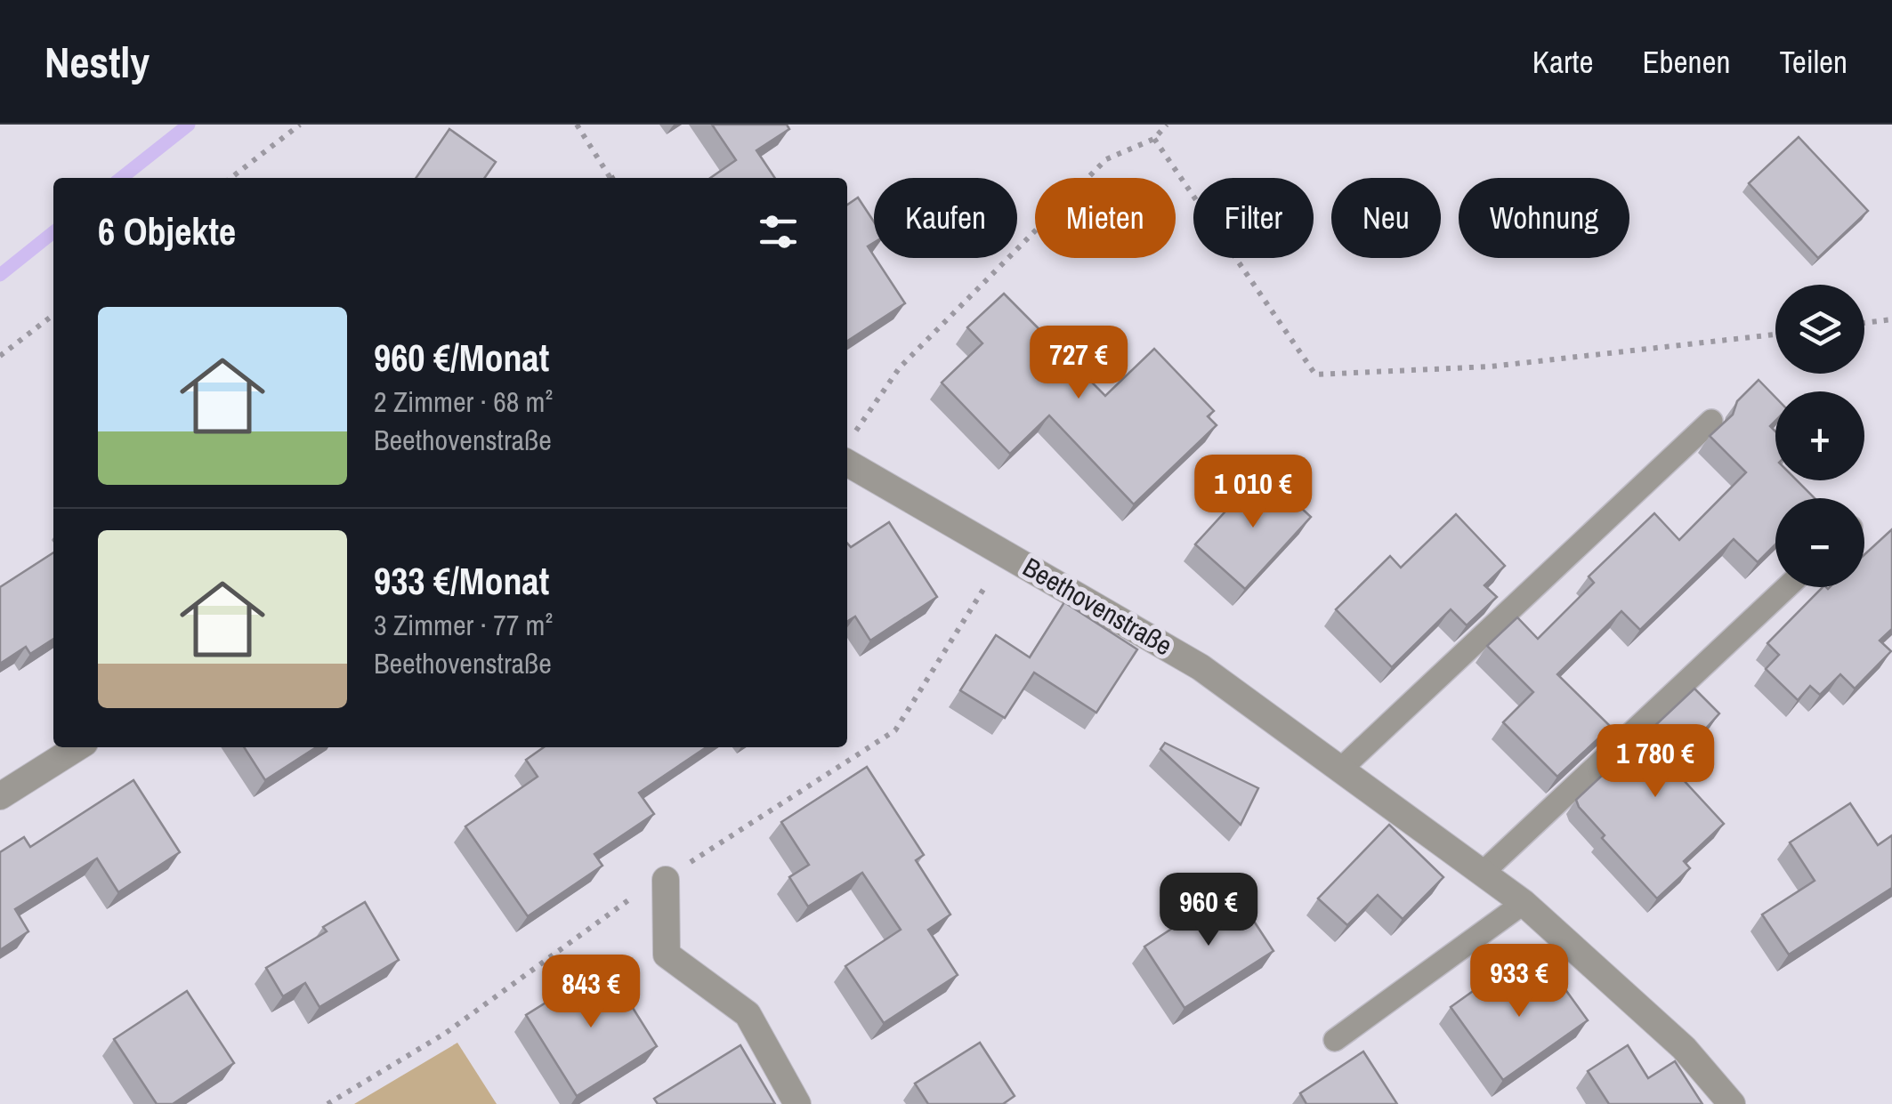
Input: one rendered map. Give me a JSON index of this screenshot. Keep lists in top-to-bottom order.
{
  "streets": {
    "street": ["Beethovenstraße"]
  },
  "page": {
    "header": "Nestly",
    "nav": ["Karte", "Ebenen", "Teilen"],
    "chip": [
      "Kaufen",
      "Mieten",
      "Filter",
      "Neu",
      "Wohnung"
    ],
    "heading": "6 Objekte",
    "map_buttons": ["+", "−"],
    "list": [
      {
        "name": "960 €/Monat",
        "note": "2 Zimmer · 68 m² · Beethovenstraße"
      },
      {
        "name": "933 €/Monat",
        "note": "3 Zimmer · 77 m² · Beethovenstraße"
      }
    ],
    "price": [
      "727 €",
      "1 010 €",
      "1 780 €",
      "960 €",
      "933 €",
      "843 €"
    ]
  }
}
